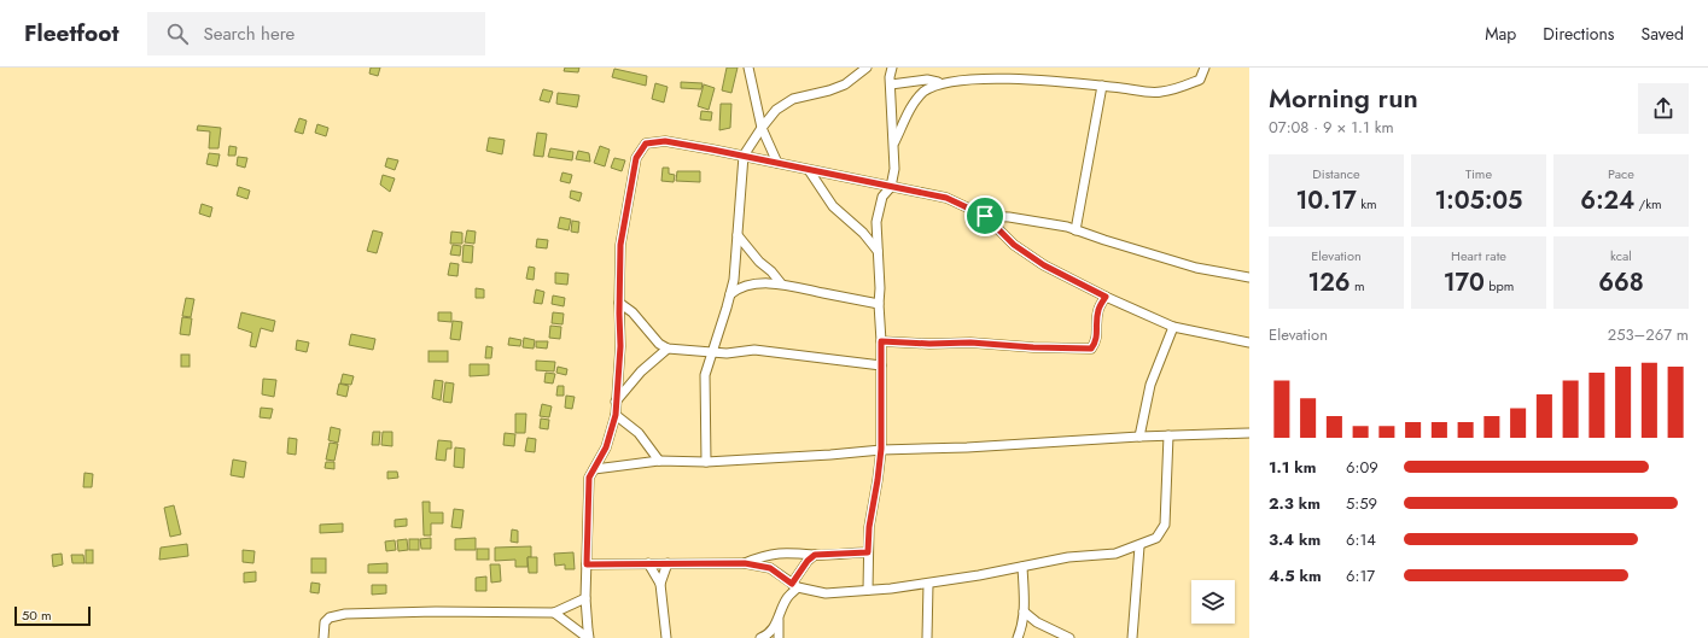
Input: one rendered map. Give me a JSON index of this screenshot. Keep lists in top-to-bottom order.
{
  "scale_bar": "50 m",
  "page": {
    "header": "Fleetfoot",
    "search": "Search here",
    "nav": ["Map", "Directions", "Saved"],
    "heading": ["Morning run", "07:08 · 9 × 1.1 km"],
    "stats": [
      ["Distance", "10.17 km"],
      ["Time", "1:05:05"],
      ["Pace", "6:24 /km"],
      ["Elevation", "126 m"],
      ["Heart rate", "170 bpm"],
      ["kcal", "668"]
    ],
    "chart": ["Elevation", "253–267 m"],
    "list": [
      {
        "name": "1.1 km",
        "note": "6:09"
      },
      {
        "name": "2.3 km",
        "note": "5:59"
      },
      {
        "name": "3.4 km",
        "note": "6:14"
      },
      {
        "name": "4.5 km",
        "note": "6:17"
      }
    ],
    "scale": "50 m"
  }
}
